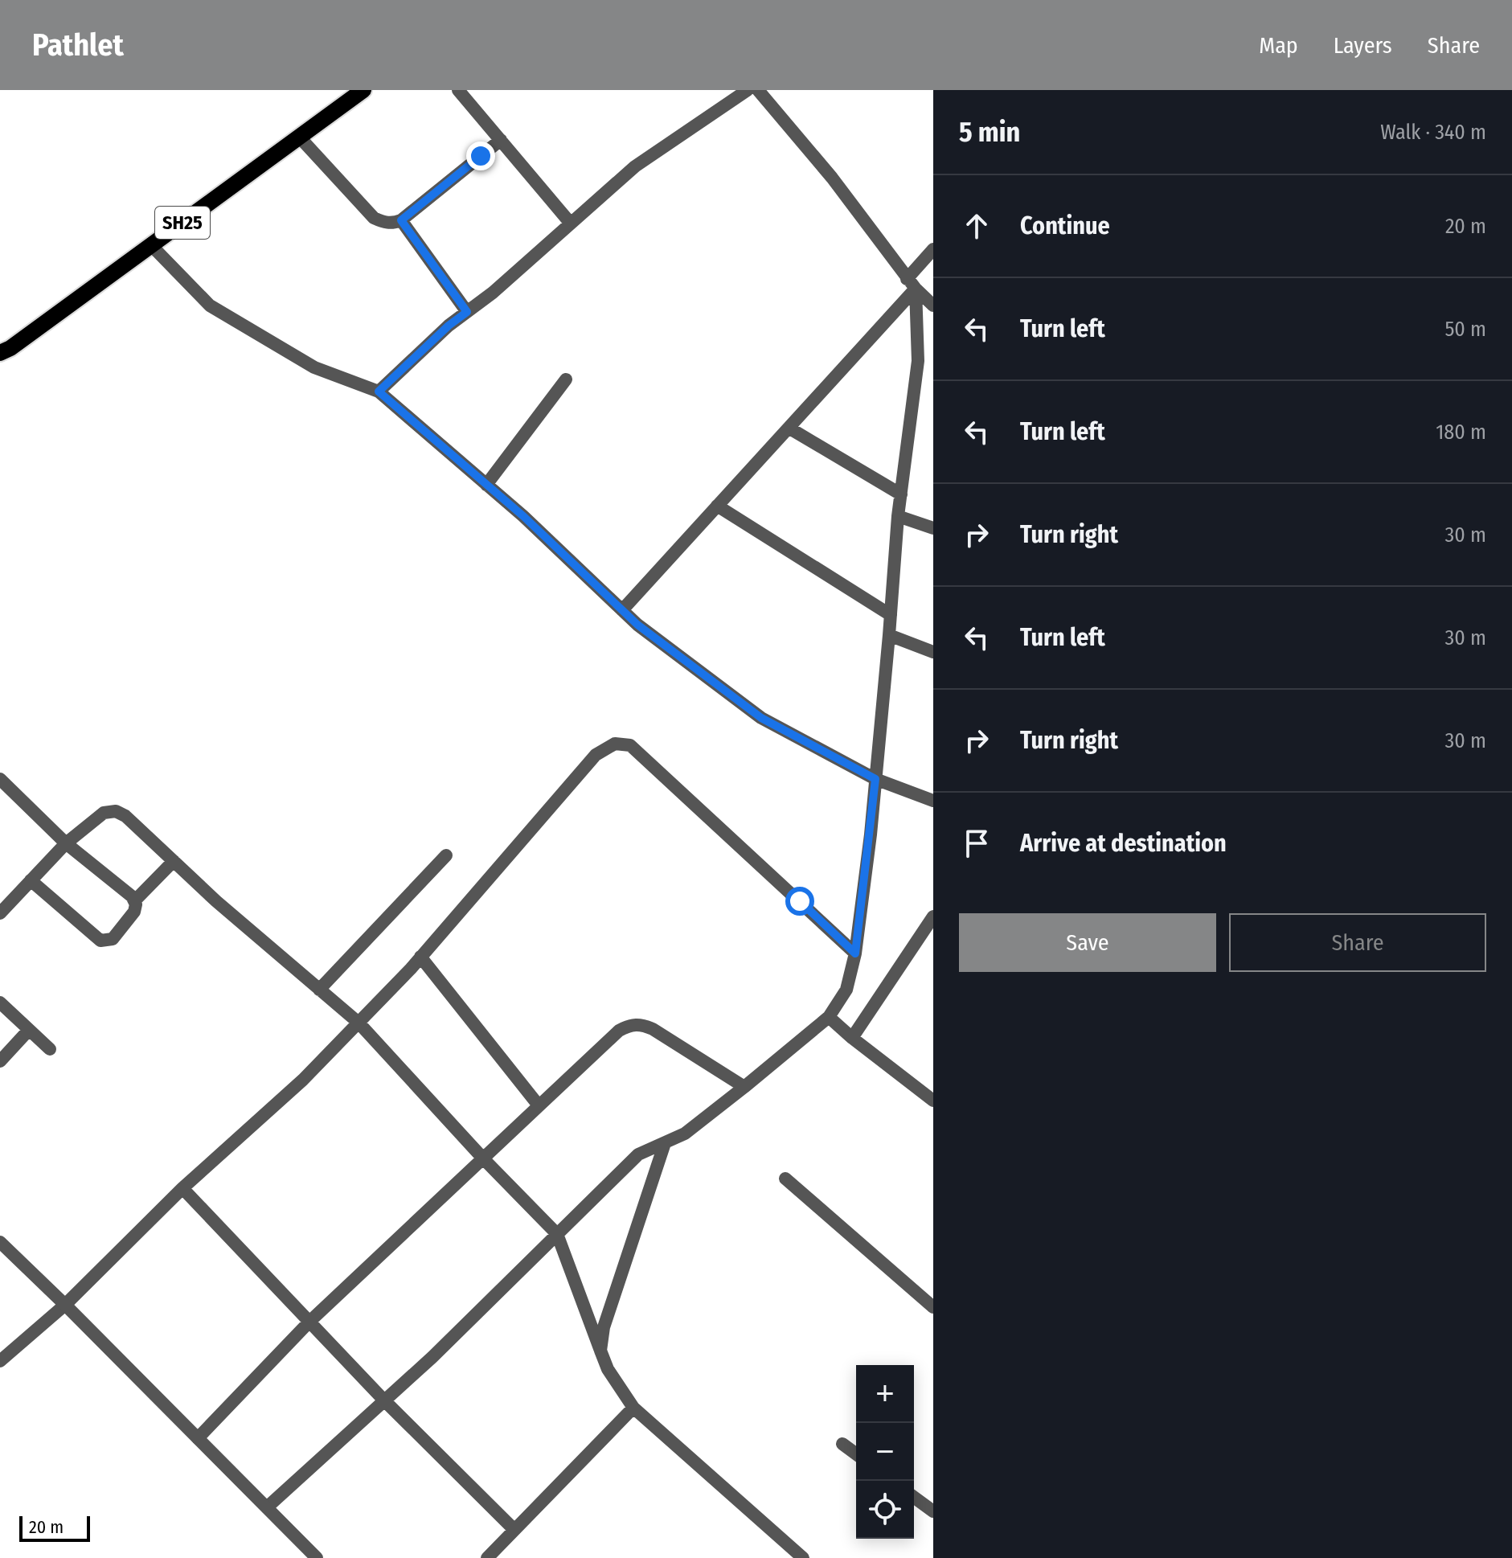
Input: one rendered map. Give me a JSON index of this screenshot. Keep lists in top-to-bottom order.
{
  "streets": {
    "main road": ["SH25"]
  },
  "scale_bar": "20 m",
  "page": {
    "header": "Pathlet",
    "nav": ["Map", "Layers", "Share"],
    "heading": ["5 min", "Walk · 340 m"],
    "list": [
      ["Continue", "20 m"],
      ["Turn left", "50 m"],
      ["Turn left", "180 m"],
      ["Turn right", "30 m"],
      ["Turn left", "30 m"],
      ["Turn right", "30 m"],
      "Arrive at destination"
    ],
    "buttons": ["Save", "Share"],
    "map_buttons": ["+", "−"],
    "scale": "20 m"
  }
}
